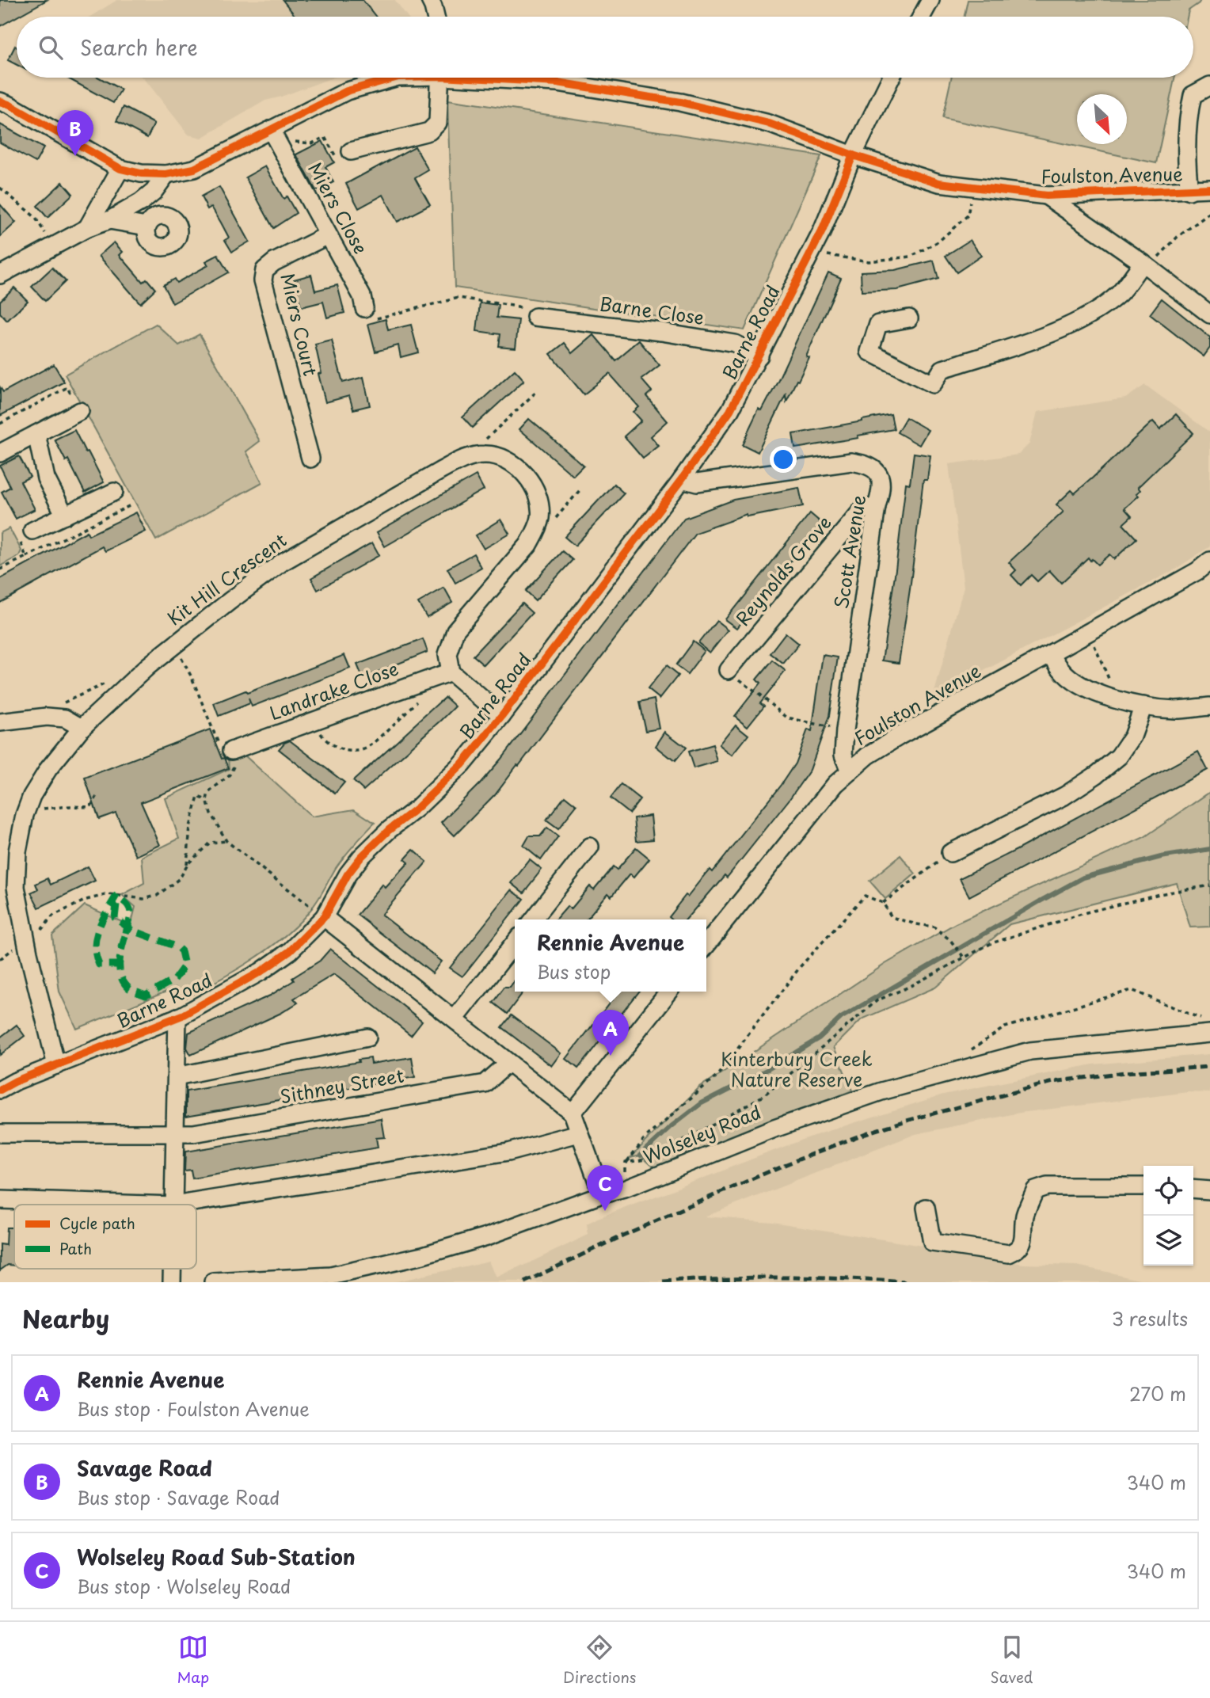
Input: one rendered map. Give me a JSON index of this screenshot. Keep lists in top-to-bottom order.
{
  "streets": {
    "street": [
      "Foulston Avenue",
      "Miers Close",
      "Barne Close",
      "Miers Court",
      "Barne Road",
      "Scott Avenue",
      "Reynolds Grove",
      "Kit Hill Crescent",
      "Landrake Close",
      "Sithney Street",
      "Wolseley Road"
    ]
  },
  "crossings": [
    ["Foulston Avenue", "Miers Close"],
    ["Foulston Avenue", "Barne Road"],
    ["Foulston Avenue", "Scott Avenue"],
    ["Miers Close", "Miers Court"],
    ["Barne Close", "Barne Road"],
    ["Barne Road", "Scott Avenue"],
    ["Barne Road", "Kit Hill Crescent"],
    ["Scott Avenue", "Reynolds Grove"],
    ["Kit Hill Crescent", "Landrake Close"]
  ],
  "parks": ["Kinterbury Creek Nature Reserve"],
  "legend": ["Cycle path", "Path"],
  "north": "bottom right",
  "page": {
    "search": "Search here",
    "pins": ["B", "A", "C"],
    "popup": ["Rennie Avenue", "Bus stop"],
    "heading": ["Nearby", "3 results"],
    "list": [
      {
        "mark": "A",
        "name": "Rennie Avenue",
        "note": "Bus stop · Foulston Avenue",
        "value": "270 m"
      },
      {
        "mark": "B",
        "name": "Savage Road",
        "note": "Bus stop · Savage Road",
        "value": "340 m"
      },
      {
        "mark": "C",
        "name": "Wolseley Road Sub-Station",
        "note": "Bus stop · Wolseley Road",
        "value": "340 m"
      }
    ],
    "nav": ["Map", "Directions", "Saved"]
  }
}
